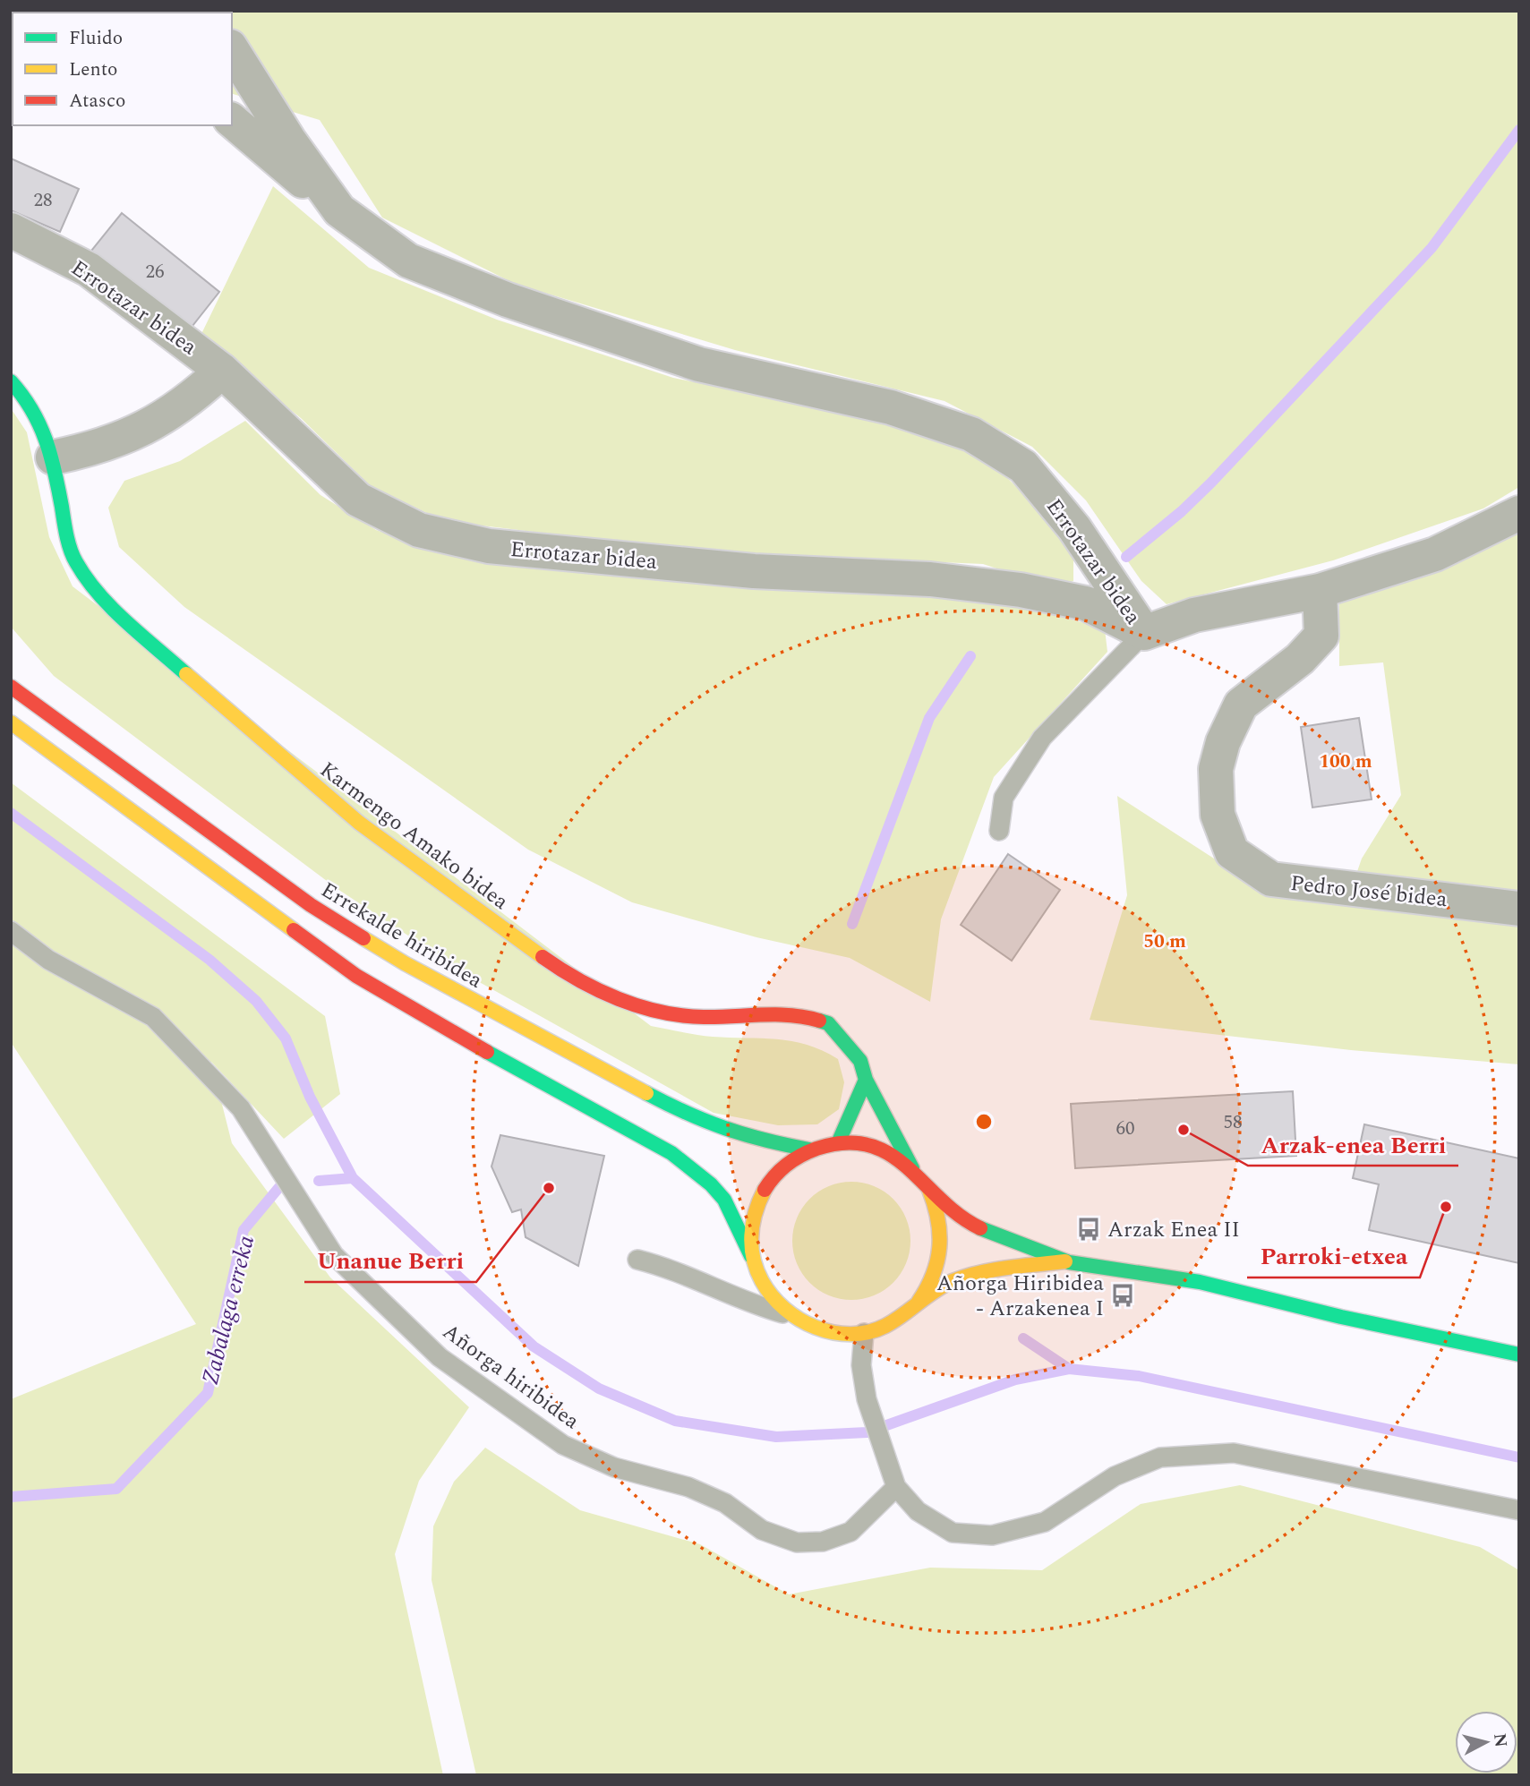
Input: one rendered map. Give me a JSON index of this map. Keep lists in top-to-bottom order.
{
  "streets": {
    "main road": ["Karmengo Amako bidea", "Errekalde hiribidea"],
    "street": ["Errotazar bidea", "Pedro José bidea"],
    "lane": ["Añorga hiribidea"]
  },
  "crossings": [
    ["Errotazar bidea", "Karmengo Amako bidea"],
    ["Karmengo Amako bidea", "Errekalde hiribidea"]
  ],
  "water": ["Zabalaga erreka"],
  "places": {
    "other": ["Arzak-enea Berri", "Unanue Berri", "Parroki-etxea"],
    "bus stop": ["Arzak Enea II", "Añorga Hiribidea - Arzakenea I"]
  },
  "house_numbers": [
    "28",
    "26",
    "58",
    "60"
  ],
  "legend": ["Fluido", "Lento", "Atasco"],
  "north": "right",
  "rings": ["100 m", "50 m"]
}
